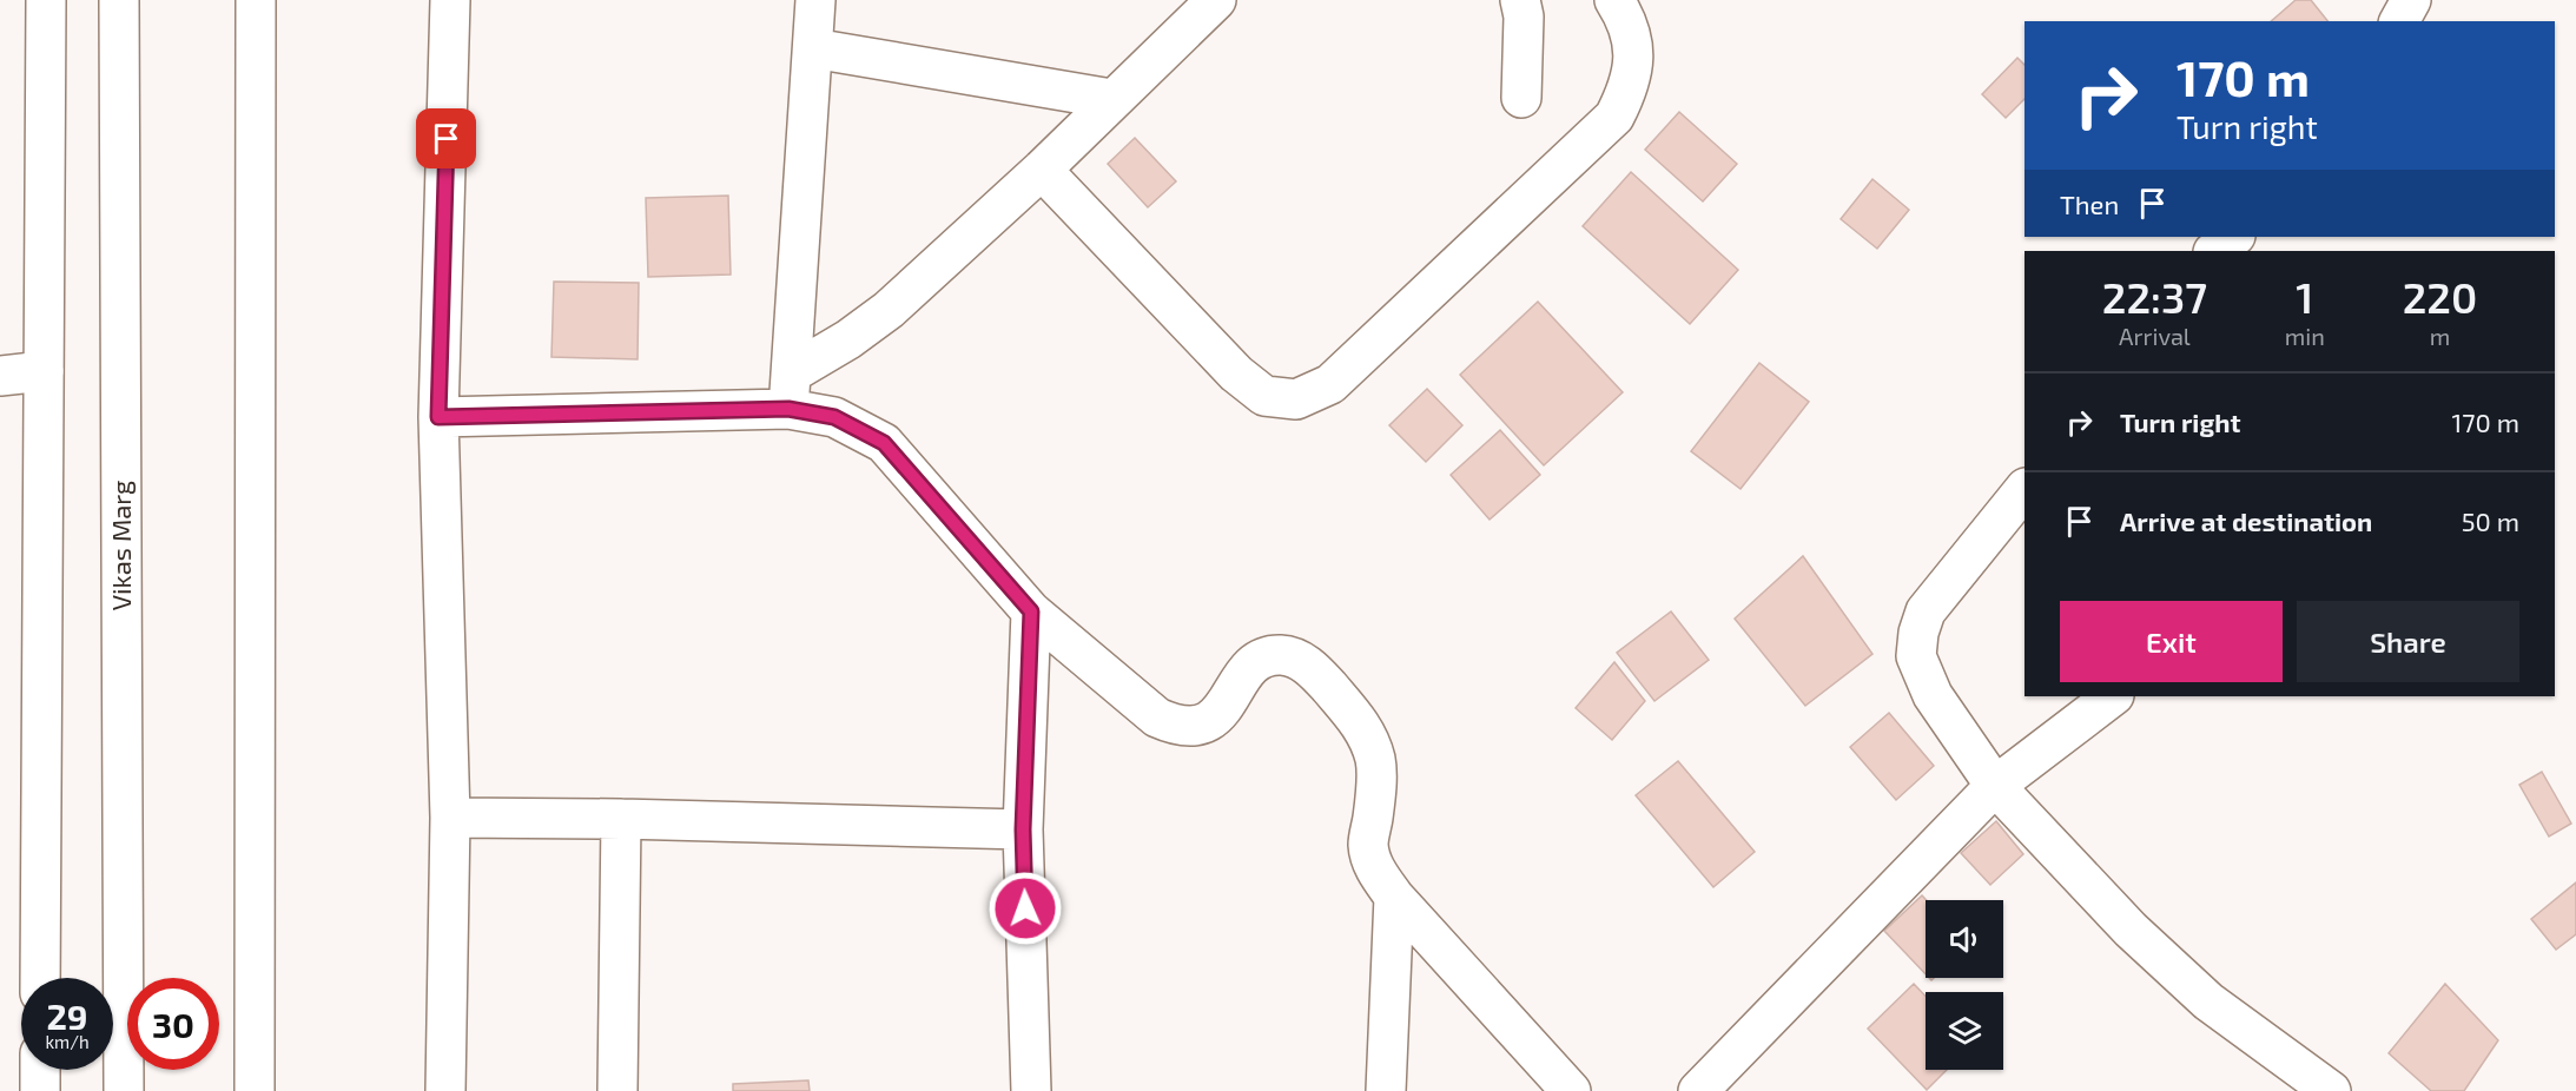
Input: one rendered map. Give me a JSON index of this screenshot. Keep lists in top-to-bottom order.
{
  "streets": {
    "street": ["Vikas Marg"]
  },
  "page": {
    "turn": ["170 m", "Turn right"],
    "then": "Then",
    "eta": [
      "22:37",
      "Arrival",
      "1",
      "min",
      "220",
      "m"
    ],
    "list": [
      {
        "name": "Turn right",
        "value": "170 m"
      },
      {
        "name": "Arrive at destination",
        "value": "50 m"
      }
    ],
    "buttons": ["Exit", "Share"],
    "speed": "29 km/h",
    "limit": "30"
  }
}
